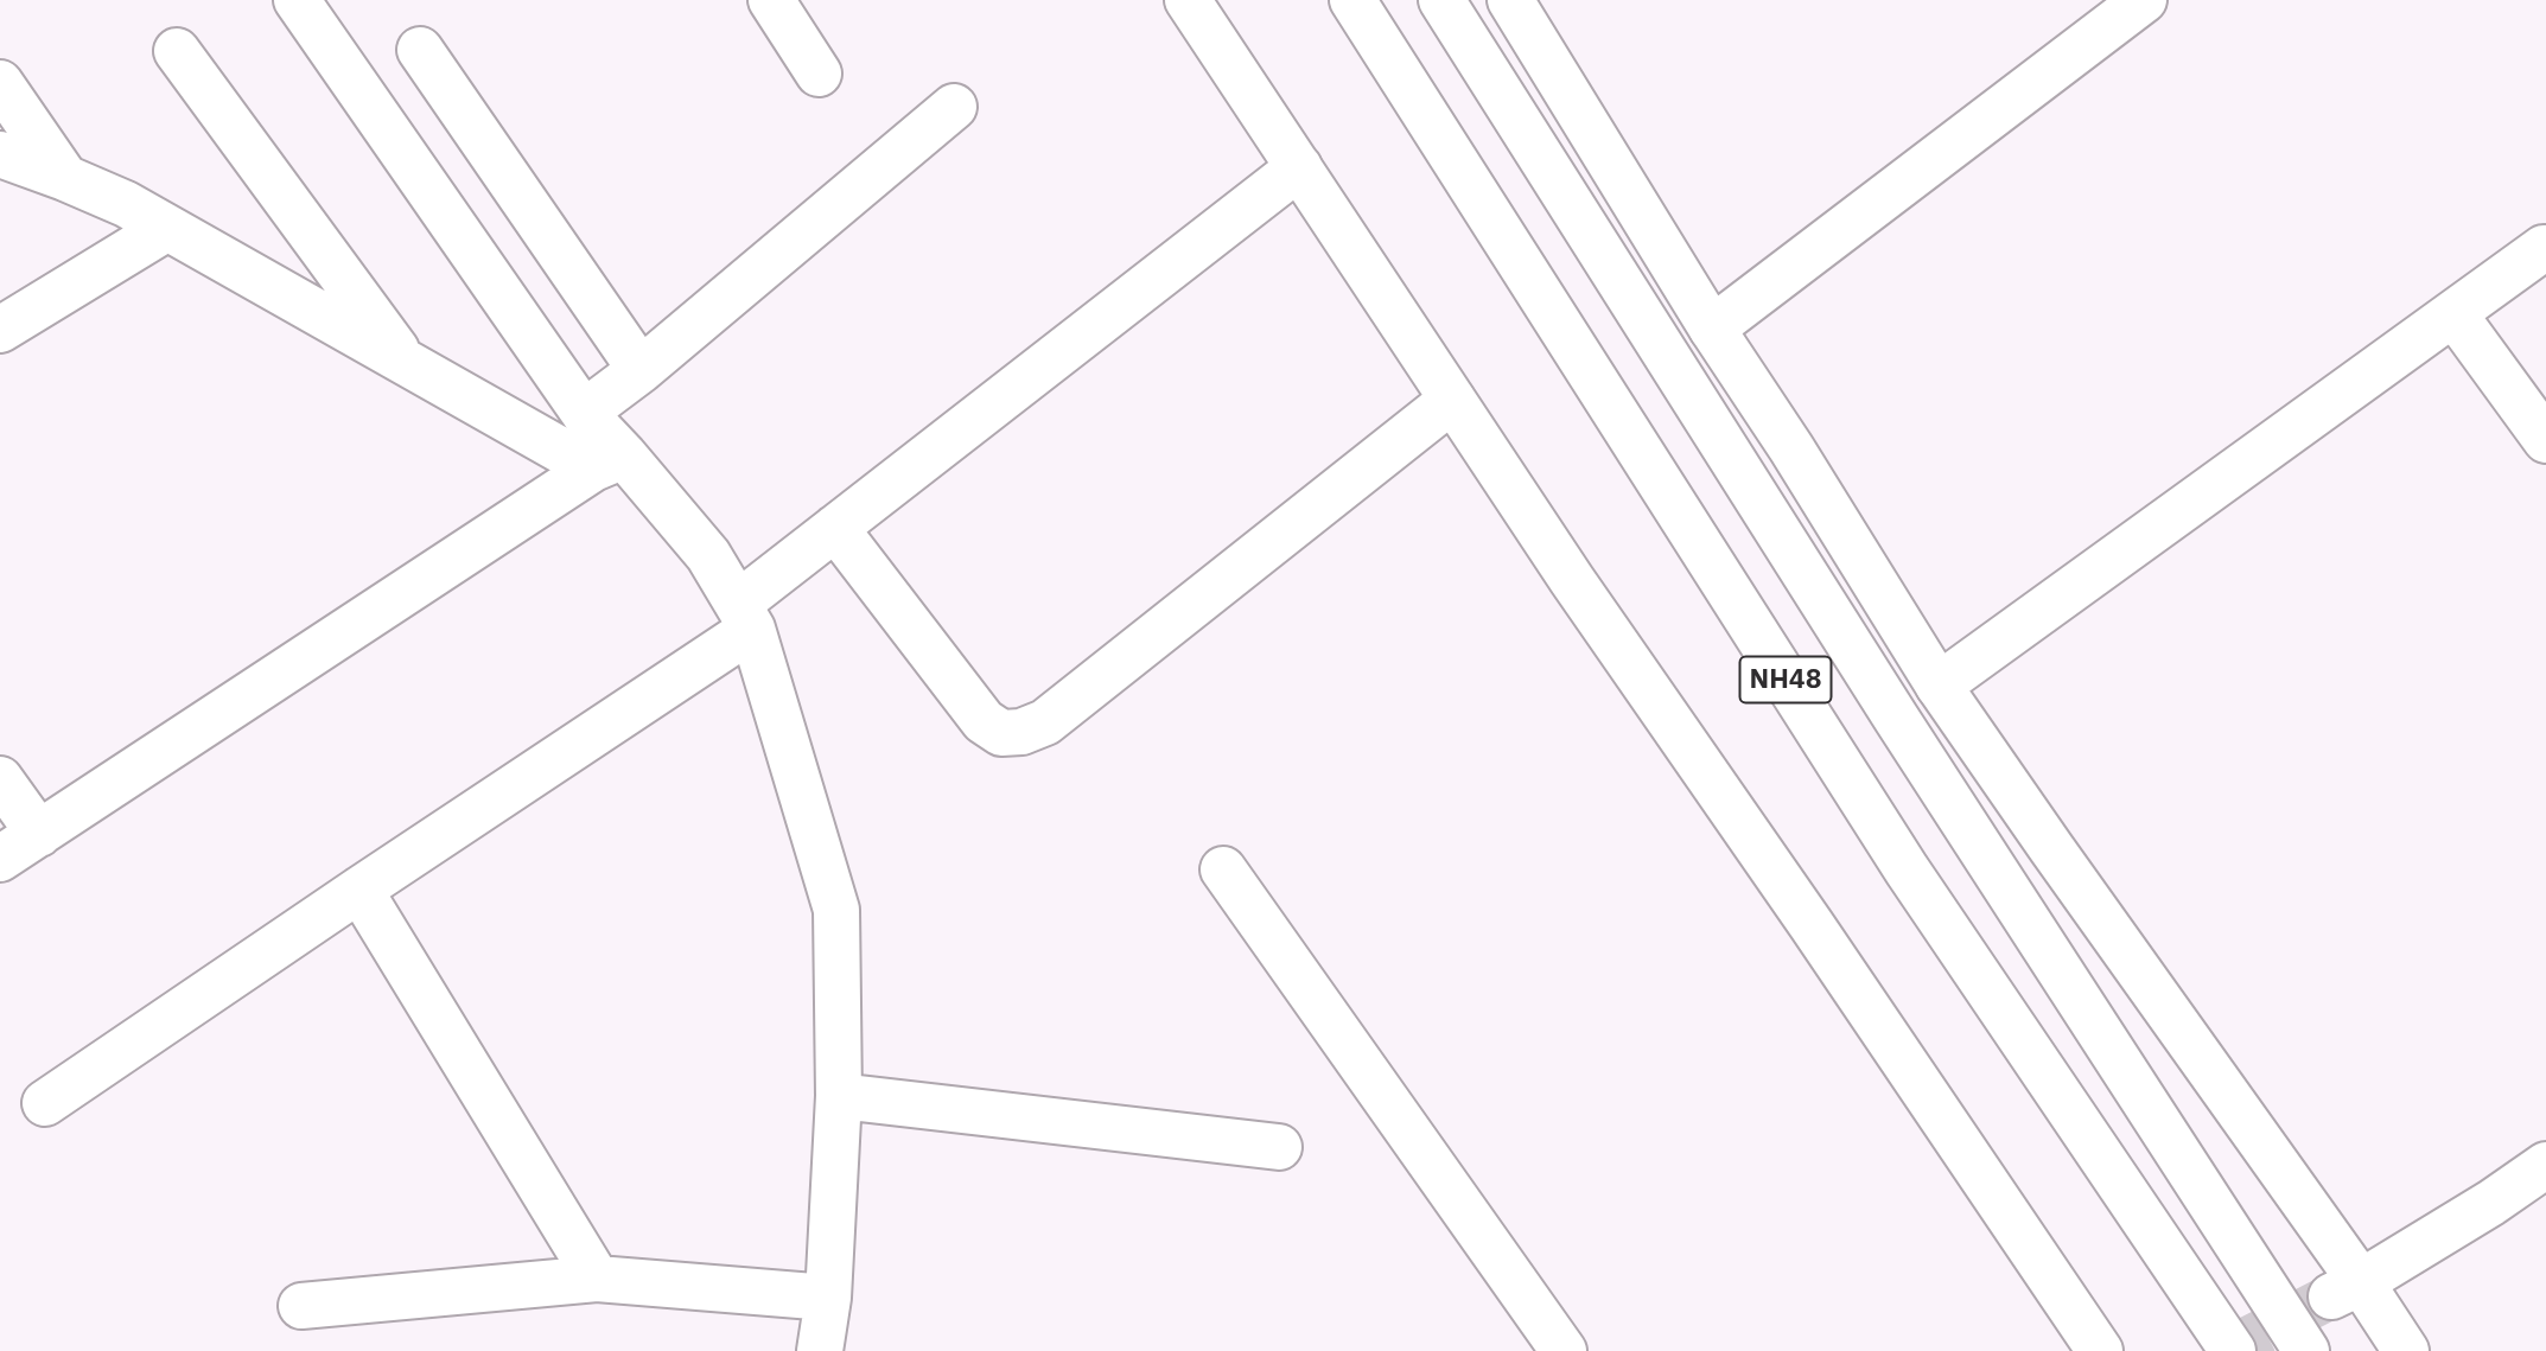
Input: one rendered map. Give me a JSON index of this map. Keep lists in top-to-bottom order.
{
  "streets": {
    "main road": ["NH48"]
  }
}
